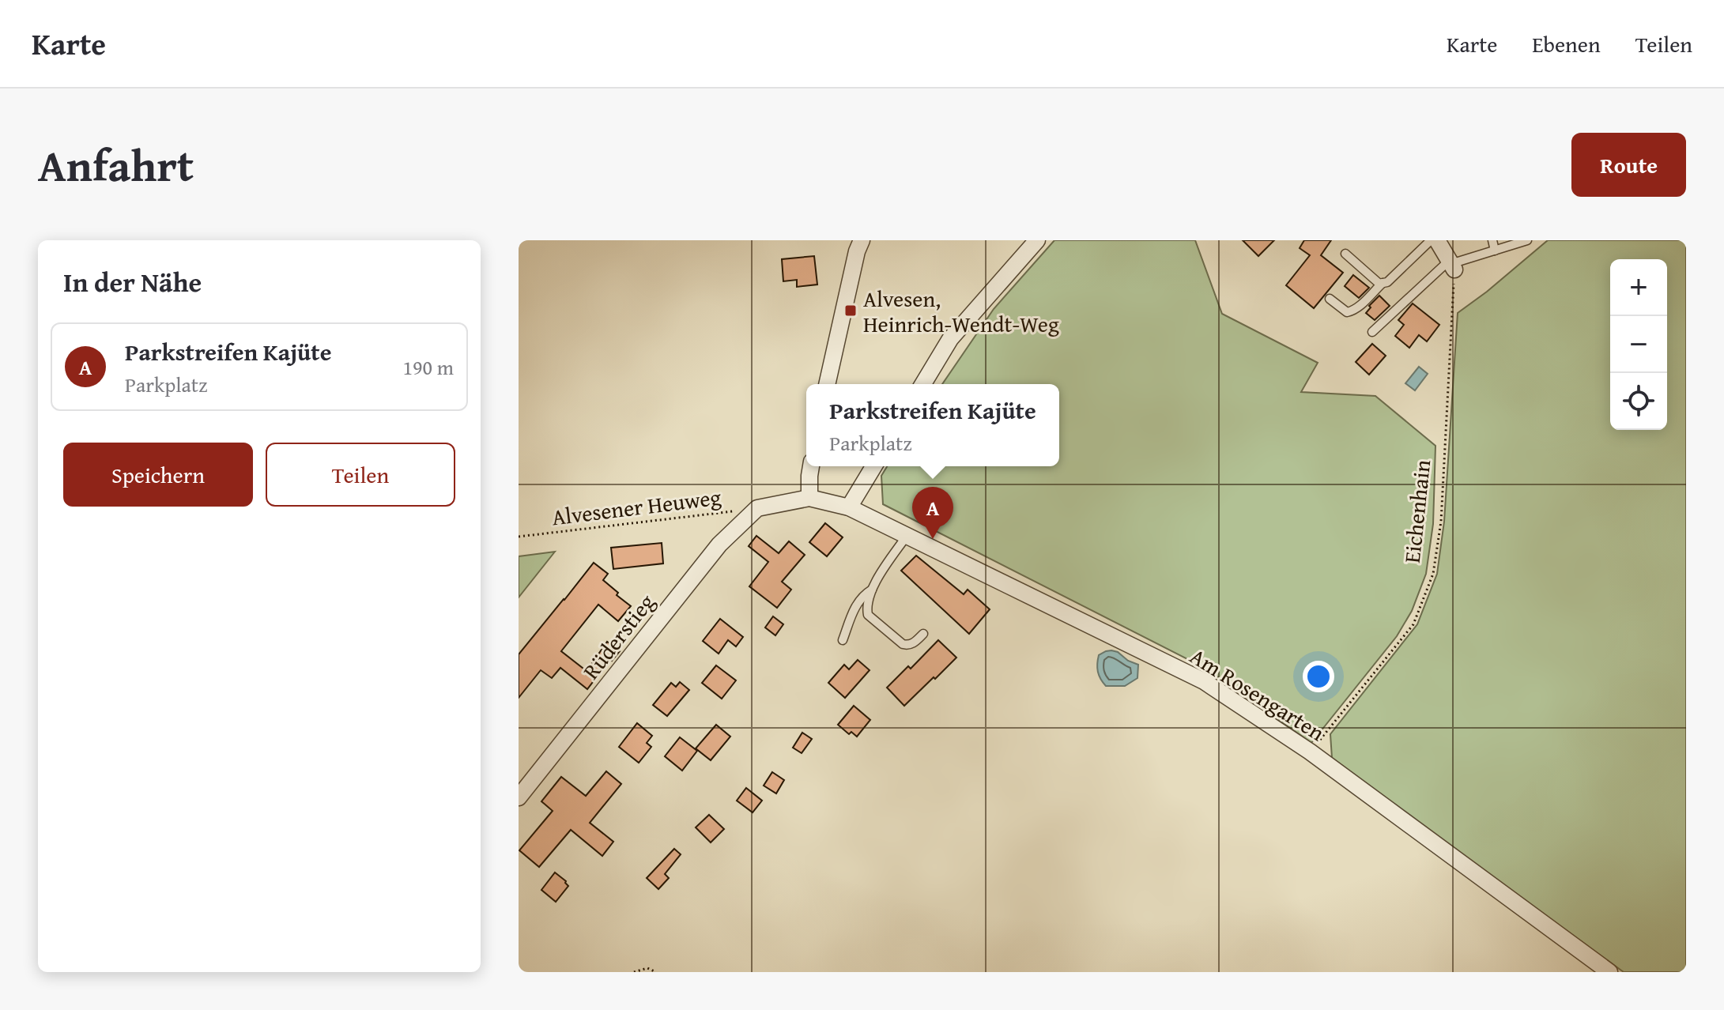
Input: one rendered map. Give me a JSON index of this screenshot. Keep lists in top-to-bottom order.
{
  "streets": {
    "street": ["Rüderstieg", "Am Rosengarten"],
    "path": ["Alvesener Heuweg", "Eichenhain"]
  },
  "crossings": [
    ["Eichenhain", "Am Rosengarten"],
    ["Rüderstieg", "Am Rosengarten"]
  ],
  "places": {
    "transit": ["Alvesen, Heinrich-Wendt-Weg"]
  },
  "page": {
    "header": "Karte",
    "nav": ["Karte", "Ebenen", "Teilen"],
    "title": "Anfahrt",
    "buttons": [
      "Route",
      ["Speichern", "Teilen"]
    ],
    "heading": "In der Nähe",
    "map_buttons": ["+", "−"],
    "list": [
      {
        "mark": "A",
        "name": "Parkstreifen Kajüte",
        "note": "Parkplatz",
        "value": "190 m"
      }
    ],
    "popup": ["Parkstreifen Kajüte", "Parkplatz"],
    "pins": "A"
  }
}
